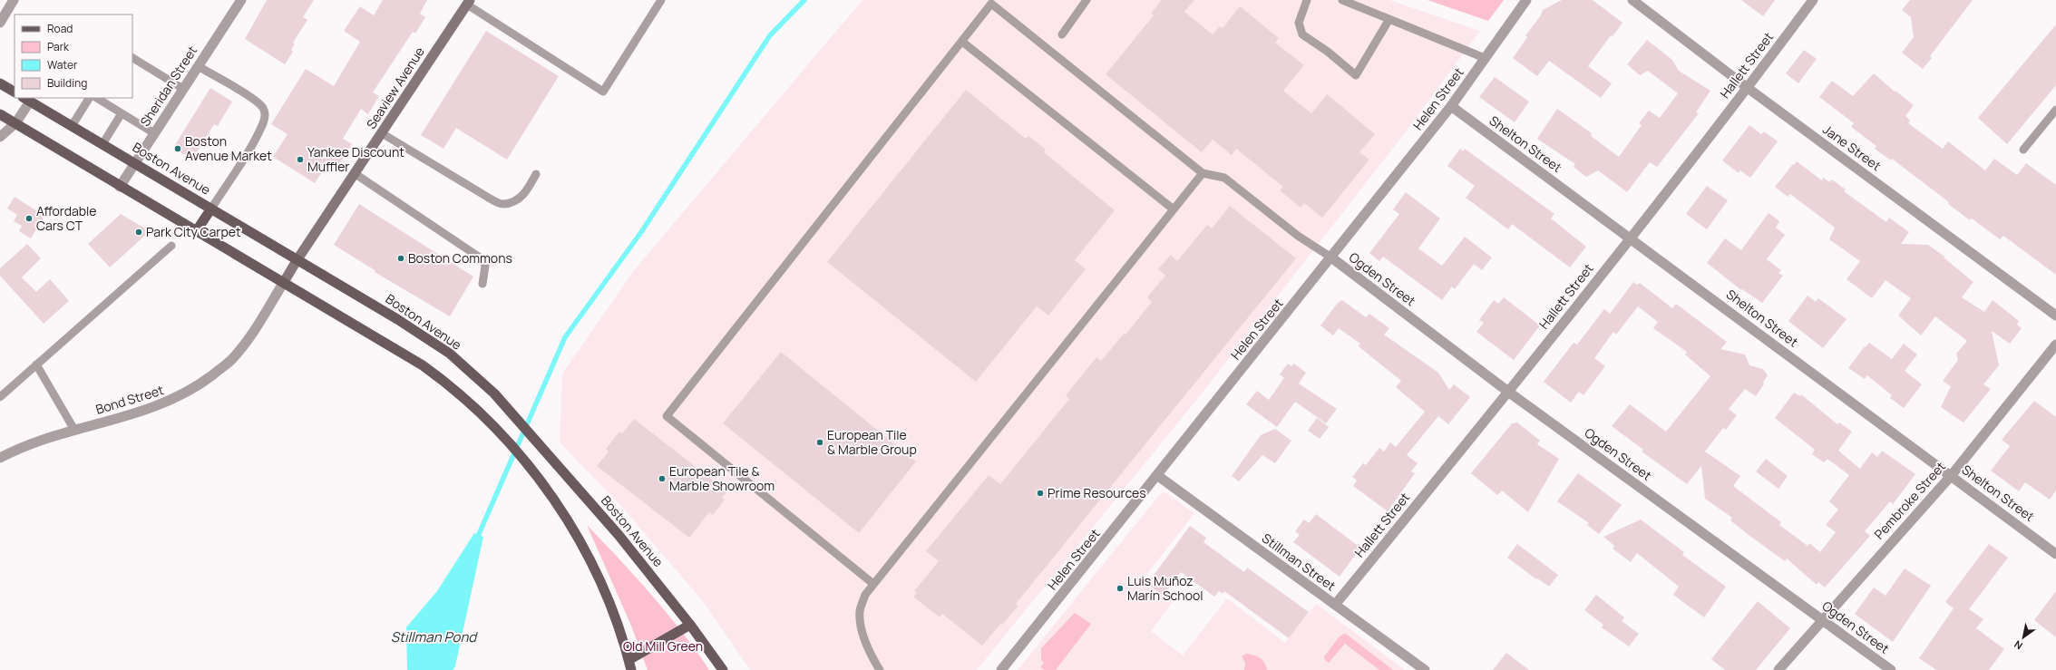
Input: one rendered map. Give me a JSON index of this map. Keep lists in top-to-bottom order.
{
  "streets": {
    "main road": ["Seaview Avenue", "Boston Avenue"],
    "street": [
      "Hallett Street",
      "Sheridan Street",
      "Helen Street",
      "Shelton Street",
      "Jane Street",
      "Ogden Street",
      "Bond Street",
      "Pembroke Street",
      "Stillman Street"
    ]
  },
  "crossings": [
    ["Hallett Street", "Shelton Street"],
    ["Hallett Street", "Jane Street"],
    ["Hallett Street", "Ogden Street"],
    ["Hallett Street", "Stillman Street"],
    ["Sheridan Street", "Boston Avenue"],
    ["Seaview Avenue", "Boston Avenue"],
    ["Seaview Avenue", "Bond Street"],
    ["Helen Street", "Shelton Street"],
    ["Helen Street", "Ogden Street"],
    ["Helen Street", "Stillman Street"],
    ["Shelton Street", "Pembroke Street"],
    ["Ogden Street", "Pembroke Street"]
  ],
  "water": ["Stillman Pond"],
  "parks": ["Old Mill Green"],
  "places": [
    "Boston Avenue Market",
    "Yankee Discount Muffler",
    "Affordable Cars CT",
    "Park City Carpet",
    "Boston Commons",
    "European Tile & Marble Group",
    "European Tile & Marble Showroom",
    "Prime Resources",
    "Luis Muñoz Marín School"
  ],
  "legend": [
    "Road",
    "Park",
    "Water",
    "Building"
  ],
  "north": "bottom left"
}
